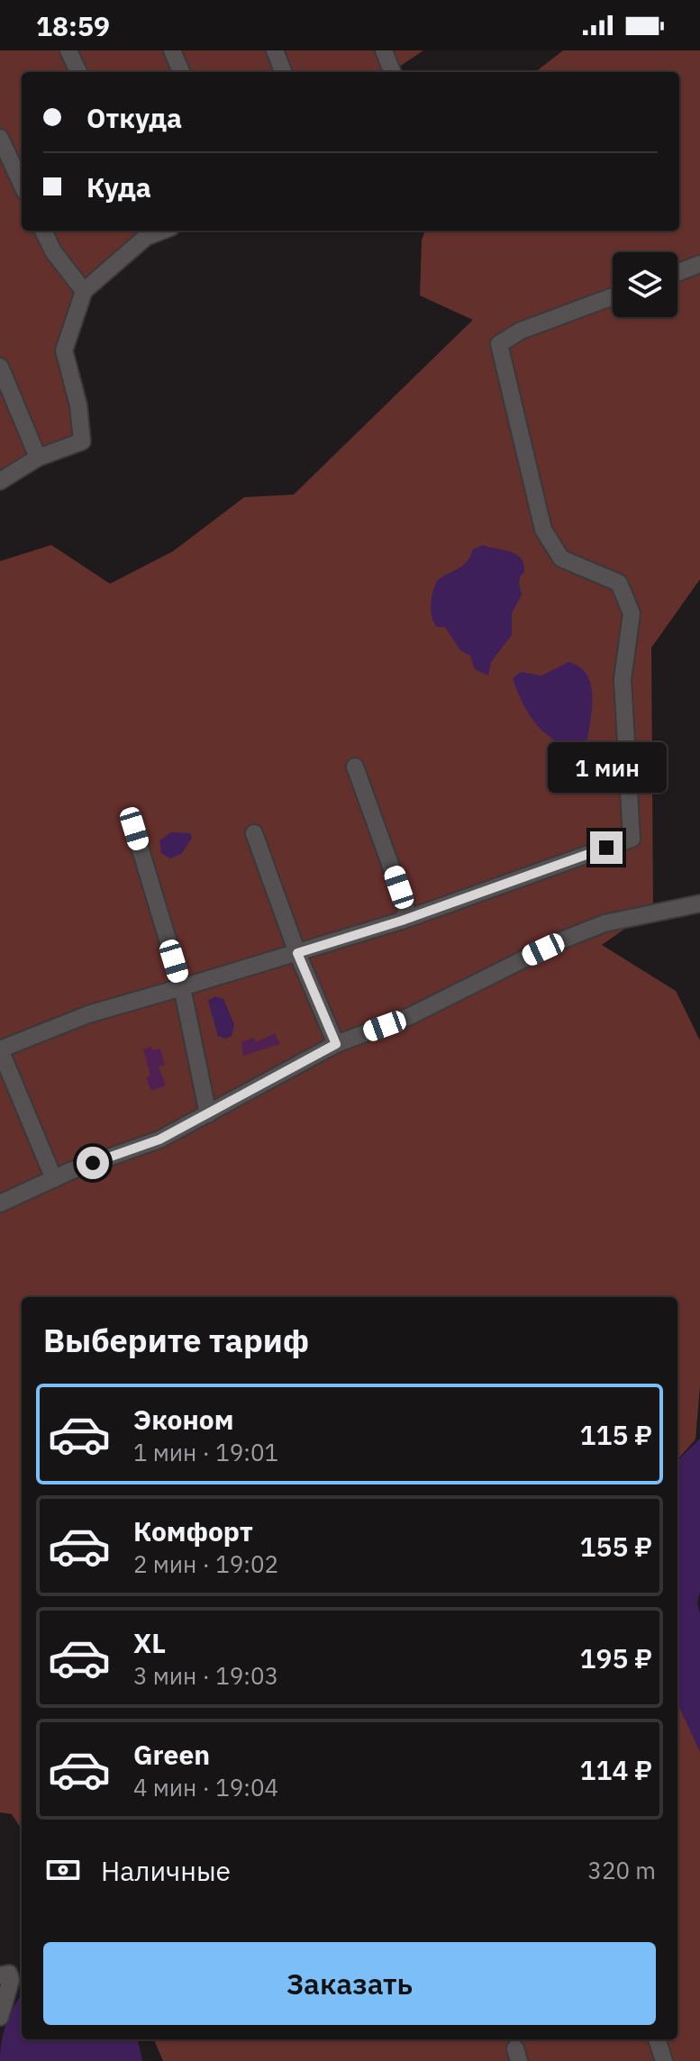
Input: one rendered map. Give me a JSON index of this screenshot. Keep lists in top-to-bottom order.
{
  "page": {
    "status": "18:59",
    "banner": ["Откуда", "Куда"],
    "bubble": "1 мин",
    "heading": "Выберите тариф",
    "list": [
      {
        "name": "Эконом",
        "note": "1 мин · 19:01",
        "value": "115 ₽"
      },
      {
        "name": "Комфорт",
        "note": "2 мин · 19:02",
        "value": "155 ₽"
      },
      {
        "name": "XL",
        "note": "3 мин · 19:03",
        "value": "195 ₽"
      },
      {
        "name": "Green",
        "note": "4 мин · 19:04",
        "value": "114 ₽"
      }
    ],
    "pay": ["Наличные", "320 m"],
    "buttons": "Заказать"
  }
}
